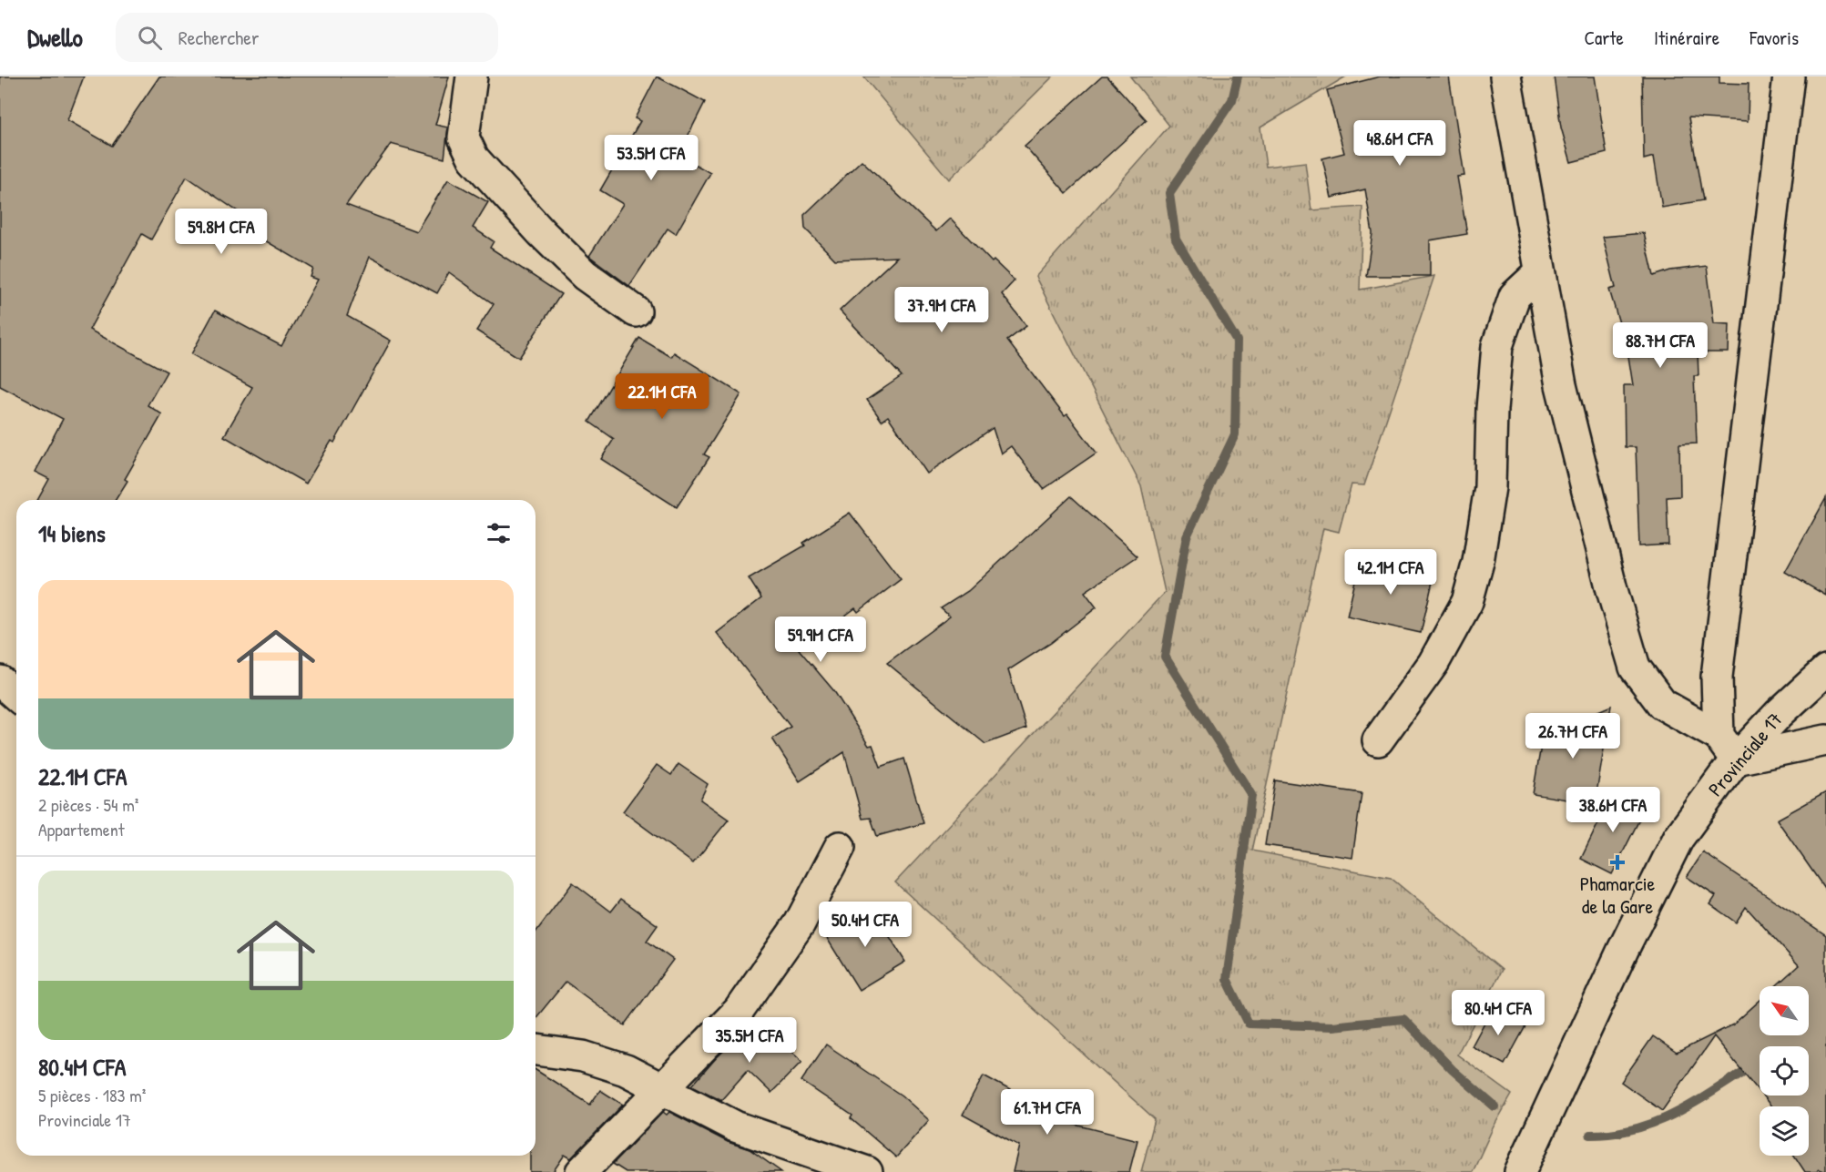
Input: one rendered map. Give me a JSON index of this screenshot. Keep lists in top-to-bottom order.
{
  "streets": {
    "street": ["Provinciale 17"]
  },
  "places": {
    "health": ["Phamarcie de la Gare"]
  },
  "north": "top left",
  "page": {
    "header": "Dwello",
    "search": "Rechercher",
    "nav": ["Carte", "Itinéraire", "Favoris"],
    "price": [
      "48.6M CFA",
      "53.5M CFA",
      "59.8M CFA",
      "37.9M CFA",
      "88.7M CFA",
      "22.1M CFA",
      "42.1M CFA",
      "59.9M CFA",
      "26.7M CFA",
      "38.6M CFA",
      "50.4M CFA",
      "80.4M CFA",
      "35.5M CFA",
      "61.7M CFA"
    ],
    "heading": "14 biens",
    "list": [
      {
        "name": "22.1M CFA",
        "note": "2 pièces · 54 m² · Appartement"
      },
      {
        "name": "80.4M CFA",
        "note": "5 pièces · 183 m² · Provinciale 17"
      }
    ]
  }
}
